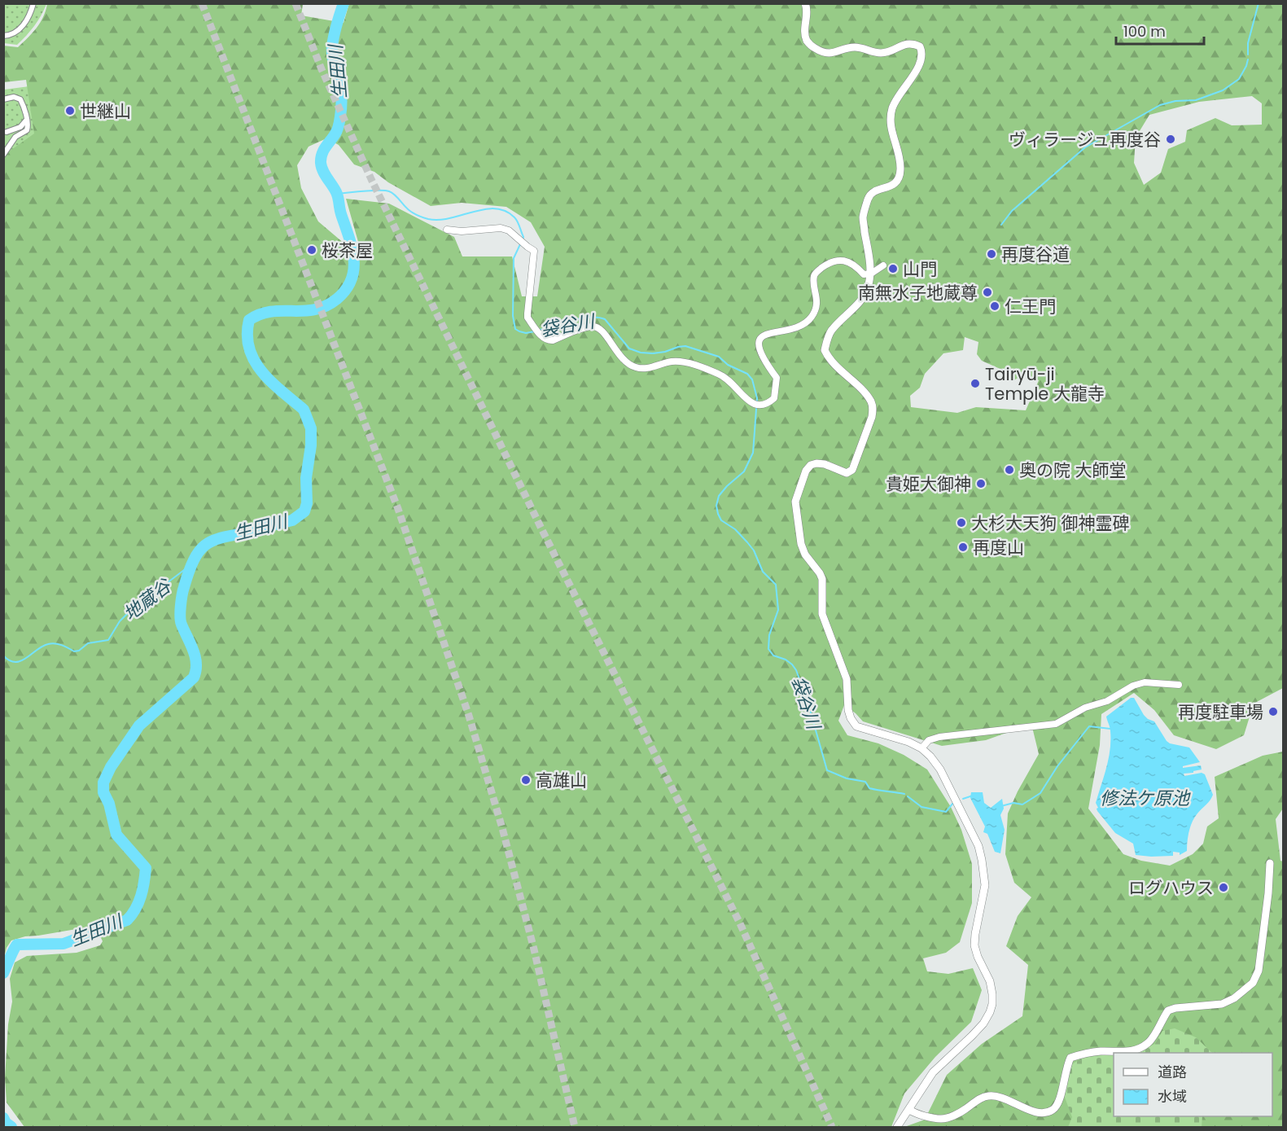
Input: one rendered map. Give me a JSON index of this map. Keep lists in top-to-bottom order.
{
  "water": [
    "生田川",
    "袋谷川",
    "地蔵谷",
    "修法ケ原池"
  ],
  "places": [
    "世継山",
    "ヴィラージュ再度谷",
    "桜茶屋",
    "再度谷道",
    "山門",
    "南無水子地蔵尊",
    "仁王門",
    "Tairyū-ji Temple 大龍寺",
    "奥の院 大師堂",
    "貴姫大御神",
    "大杉大天狗 御神霊碑",
    "再度山",
    "再度駐車場",
    "高雄山",
    "ログハウス"
  ],
  "legend": ["道路", "水域"],
  "scale_bar": "100 m"
}
